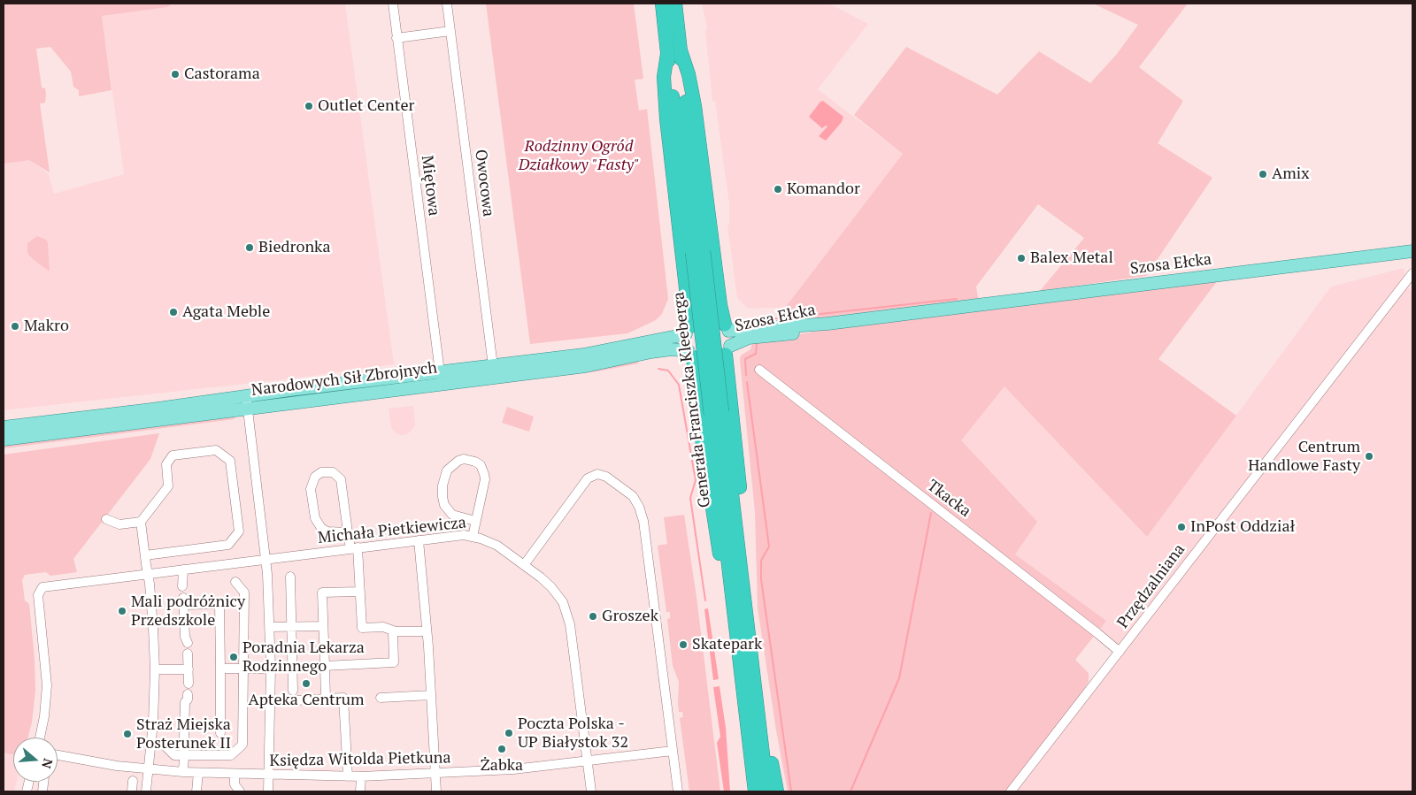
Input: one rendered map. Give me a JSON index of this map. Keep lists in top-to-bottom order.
{
  "streets": {
    "highway": ["Generała Franciszka Kleeberga"],
    "main road": ["Szosa Ełcka", "Narodowych Sił Zbrojnych"],
    "street": [
      "Owocowa",
      "Miętowa",
      "Tkacka",
      "Michała Pietkiewicza",
      "Przędzalniana",
      "Księdza Witolda Pietkuna"
    ]
  },
  "crossings": [
    ["Owocowa", "Narodowych Sił Zbrojnych"],
    ["Miętowa", "Narodowych Sił Zbrojnych"],
    ["Szosa Ełcka", "Narodowych Sił Zbrojnych"],
    ["Tkacka", "Przędzalniana"],
    ["Michała Pietkiewicza", "Księdza Witolda Pietkuna"]
  ],
  "parks": ["Rodzinny Ogród Działkowy \"Fasty\""],
  "places": [
    "Castorama",
    "Outlet Center",
    "Amix",
    "Komandor",
    "Biedronka",
    "Balex Metal",
    "Agata Meble",
    "Makro",
    "Centrum Handlowe Fasty",
    "InPost Oddział",
    "Mali podróżnicy Przedszkole",
    "Groszek",
    "Skatepark",
    "Poradnia Lekarza Rodzinnego",
    "Apteka Centrum",
    "Poczta Polska - UP Białystok 32",
    "Straż Miejska Posterunek II",
    "Żabka"
  ],
  "north": "right"
}
